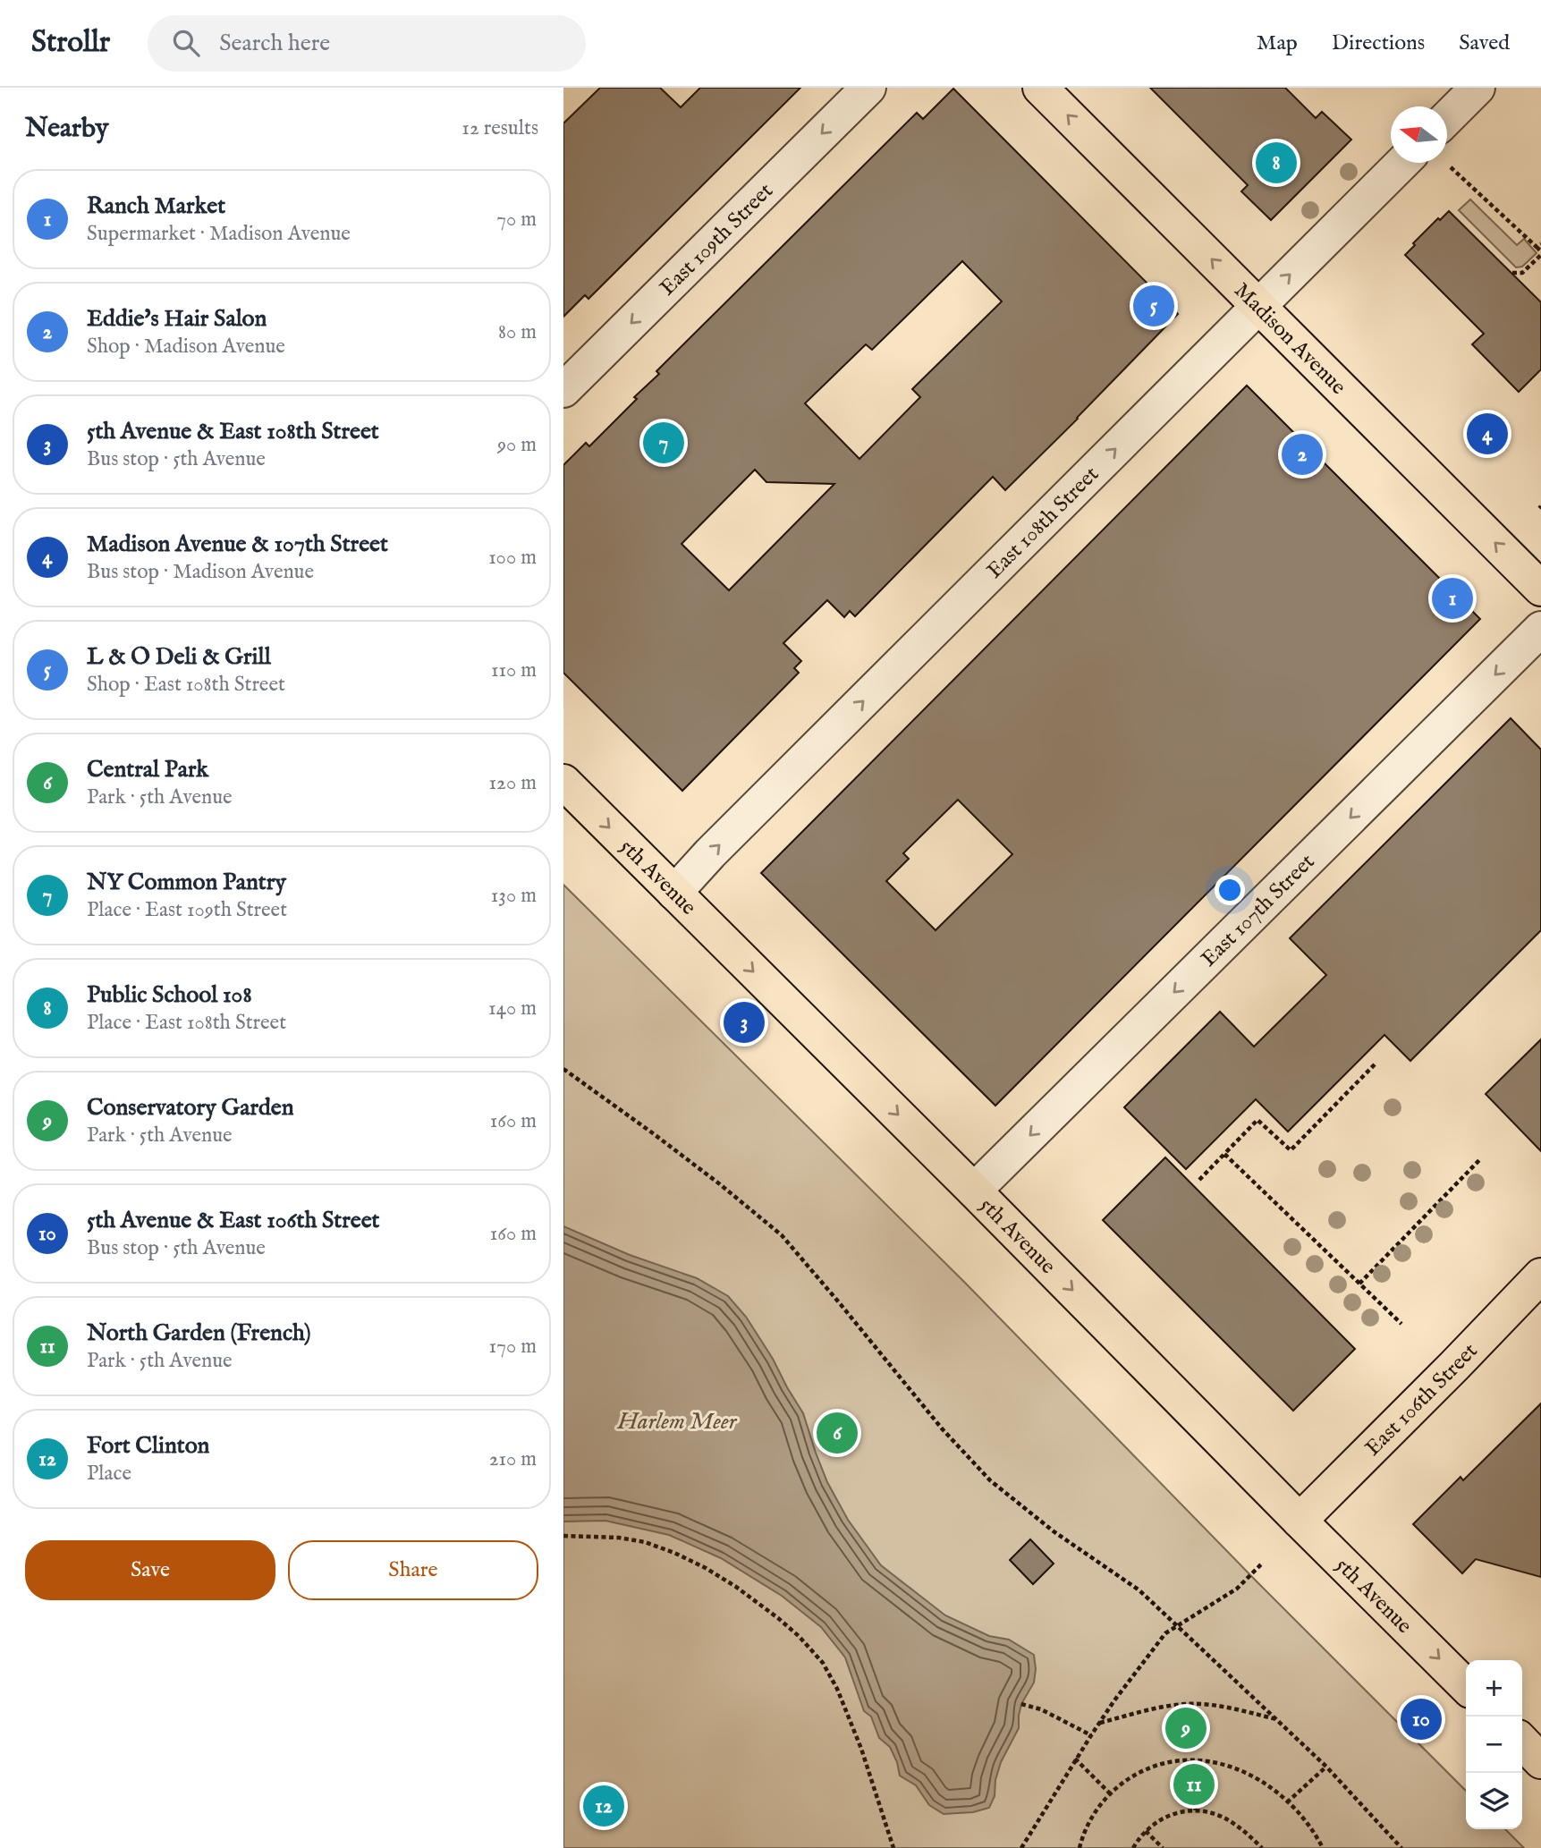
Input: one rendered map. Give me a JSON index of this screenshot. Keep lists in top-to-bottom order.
{
  "streets": {
    "main road": ["Madison Avenue", "5th Avenue", "East 106th Street"],
    "street": ["East 109th Street", "East 108th Street", "East 107th Street"]
  },
  "crossings": [
    ["Madison Avenue", "East 108th Street"],
    ["East 108th Street", "5th Avenue"],
    ["5th Avenue", "East 107th Street"],
    ["5th Avenue", "East 106th Street"]
  ],
  "one_way": [
    "East 109th Street",
    "Madison Avenue",
    "East 108th Street",
    "5th Avenue",
    "East 107th Street"
  ],
  "water": ["Harlem Meer"],
  "north": "left",
  "page": {
    "header": "Strollr",
    "search": "Search here",
    "nav": ["Map", "Directions", "Saved"],
    "heading": ["Nearby", "12 results"],
    "pins": [
      "8",
      "5",
      "4",
      "7",
      "2",
      "1",
      "3",
      "6",
      "10",
      "9",
      "11",
      "12"
    ],
    "list": [
      {
        "mark": "1",
        "name": "Ranch Market",
        "note": "Supermarket · Madison Avenue",
        "value": "70 m"
      },
      {
        "mark": "2",
        "name": "Eddie's Hair Salon",
        "note": "Shop · Madison Avenue",
        "value": "80 m"
      },
      {
        "mark": "3",
        "name": "5th Avenue & East 108th Street",
        "note": "Bus stop · 5th Avenue",
        "value": "90 m"
      },
      {
        "mark": "4",
        "name": "Madison Avenue & 107th Street",
        "note": "Bus stop · Madison Avenue",
        "value": "100 m"
      },
      {
        "mark": "5",
        "name": "L & O Deli & Grill",
        "note": "Shop · East 108th Street",
        "value": "110 m"
      },
      {
        "mark": "6",
        "name": "Central Park",
        "note": "Park · 5th Avenue",
        "value": "120 m"
      },
      {
        "mark": "7",
        "name": "NY Common Pantry",
        "note": "Place · East 109th Street",
        "value": "130 m"
      },
      {
        "mark": "8",
        "name": "Public School 108",
        "note": "Place · East 108th Street",
        "value": "140 m"
      },
      {
        "mark": "9",
        "name": "Conservatory Garden",
        "note": "Park · 5th Avenue",
        "value": "160 m"
      },
      {
        "mark": "10",
        "name": "5th Avenue & East 106th Street",
        "note": "Bus stop · 5th Avenue",
        "value": "160 m"
      },
      {
        "mark": "11",
        "name": "North Garden (French)",
        "note": "Park · 5th Avenue",
        "value": "170 m"
      },
      {
        "mark": "12",
        "name": "Fort Clinton",
        "note": "Place",
        "value": "210 m"
      }
    ],
    "buttons": ["Save", "Share"],
    "map_buttons": ["+", "−"]
  }
}
